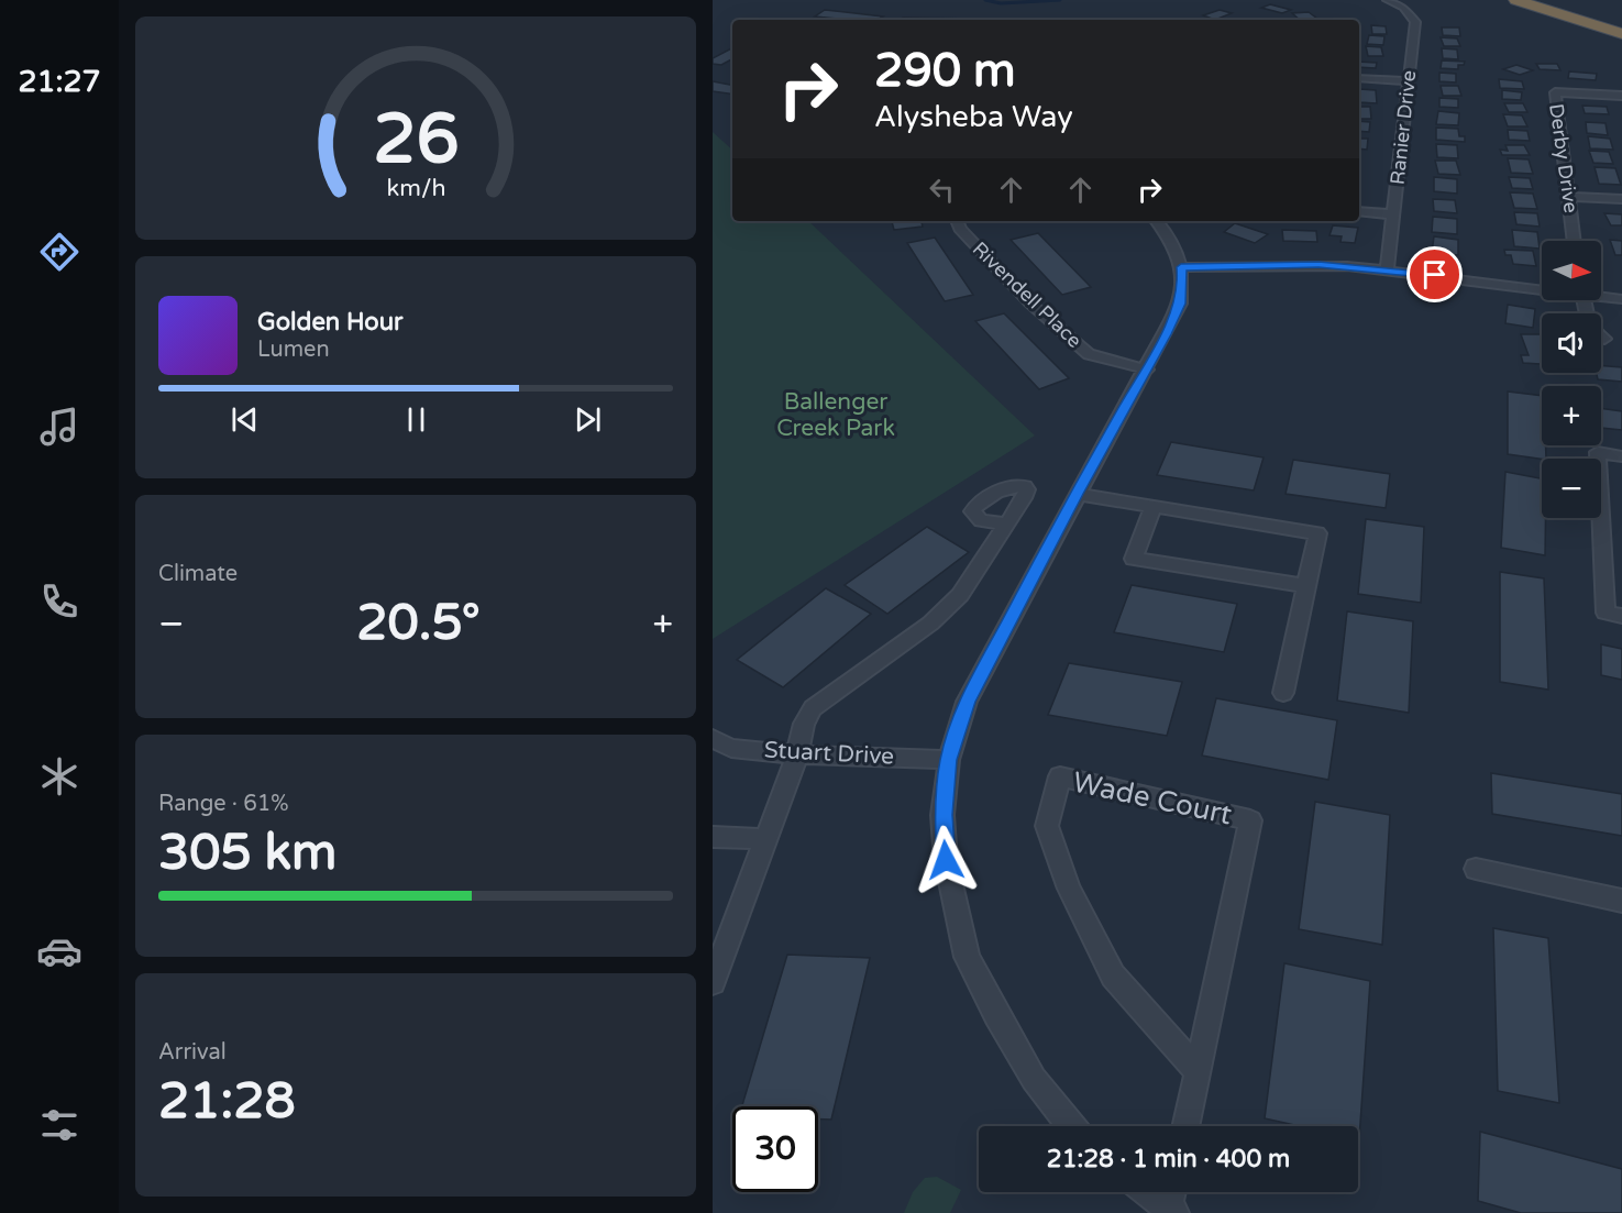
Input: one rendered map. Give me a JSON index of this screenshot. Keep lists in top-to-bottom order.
{
  "streets": {
    "street": [
      "Ranier Drive",
      "Derby Drive",
      "Rivendell Place",
      "Stuart Drive",
      "Wade Court"
    ]
  },
  "parks": ["Ballenger Creek Park"],
  "north": "right",
  "page": {
    "tabs": "21:27",
    "turn": ["290 m", "Alysheba Way"],
    "map_buttons": ["+", "−"],
    "song": ["Golden Hour", "Lumen"],
    "tile": [
      "Climate",
      ["Range · 61%", "305 km"],
      ["Arrival", "21:28"]
    ],
    "heat": ["−", "20.5°", "+"],
    "limit": "30",
    "trip": "21:28 · 1 min · 400 m",
    "gauge": ["26", "km/h"]
  }
}
